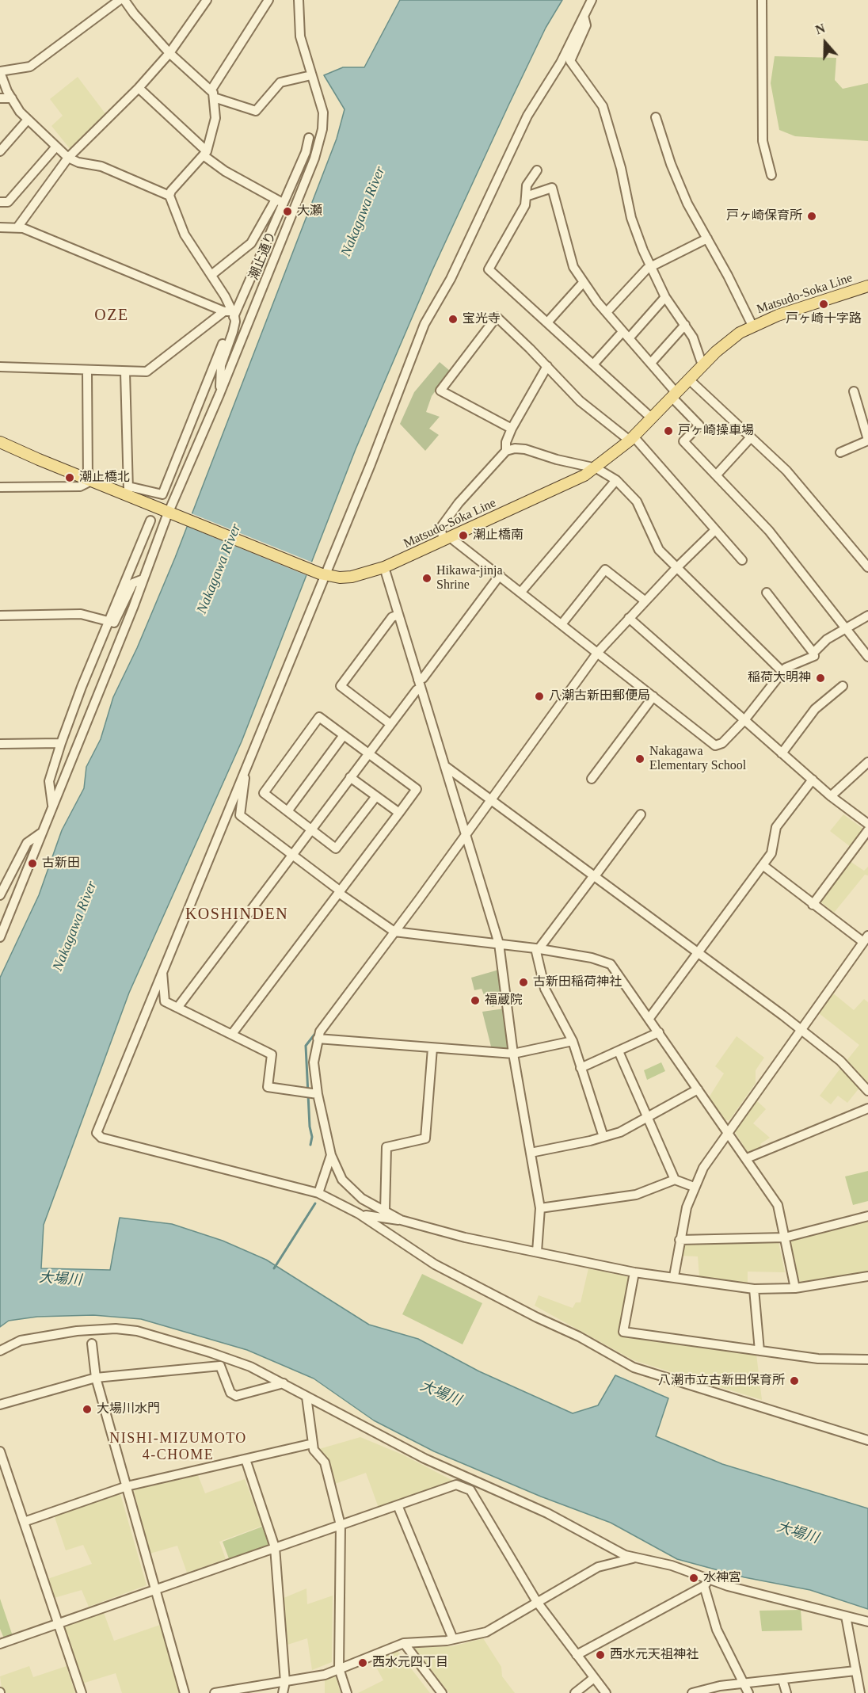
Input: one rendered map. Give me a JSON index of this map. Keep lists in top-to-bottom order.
{
  "streets": {
    "main road": ["Matsudo-Soka Line"],
    "street": ["潮止通り"]
  },
  "crossings": [
    ["潮止通り", "Matsudo-Soka Line"]
  ],
  "districts": ["OZE", "KOSHINDEN", "NISHI-MIZUMOTO 4-CHOME"],
  "water": ["Nakagawa River", "大場川"],
  "places": [
    "大瀬",
    "戸ヶ崎保育所",
    "戸ヶ崎十字路",
    "宝光寺",
    "戸ヶ崎操車場",
    "潮止橋北",
    "潮止橋南",
    "Hikawa-jinja Shrine",
    "稲荷大明神",
    "八潮古新田郵便局",
    "Nakagawa Elementary School",
    "古新田",
    "古新田稲荷神社",
    "福蔵院",
    "八潮市立古新田保育所",
    "大場川水門",
    "水神宮",
    "西水元天祖神社",
    "西水元四丁目"
  ],
  "north": "top"
}
